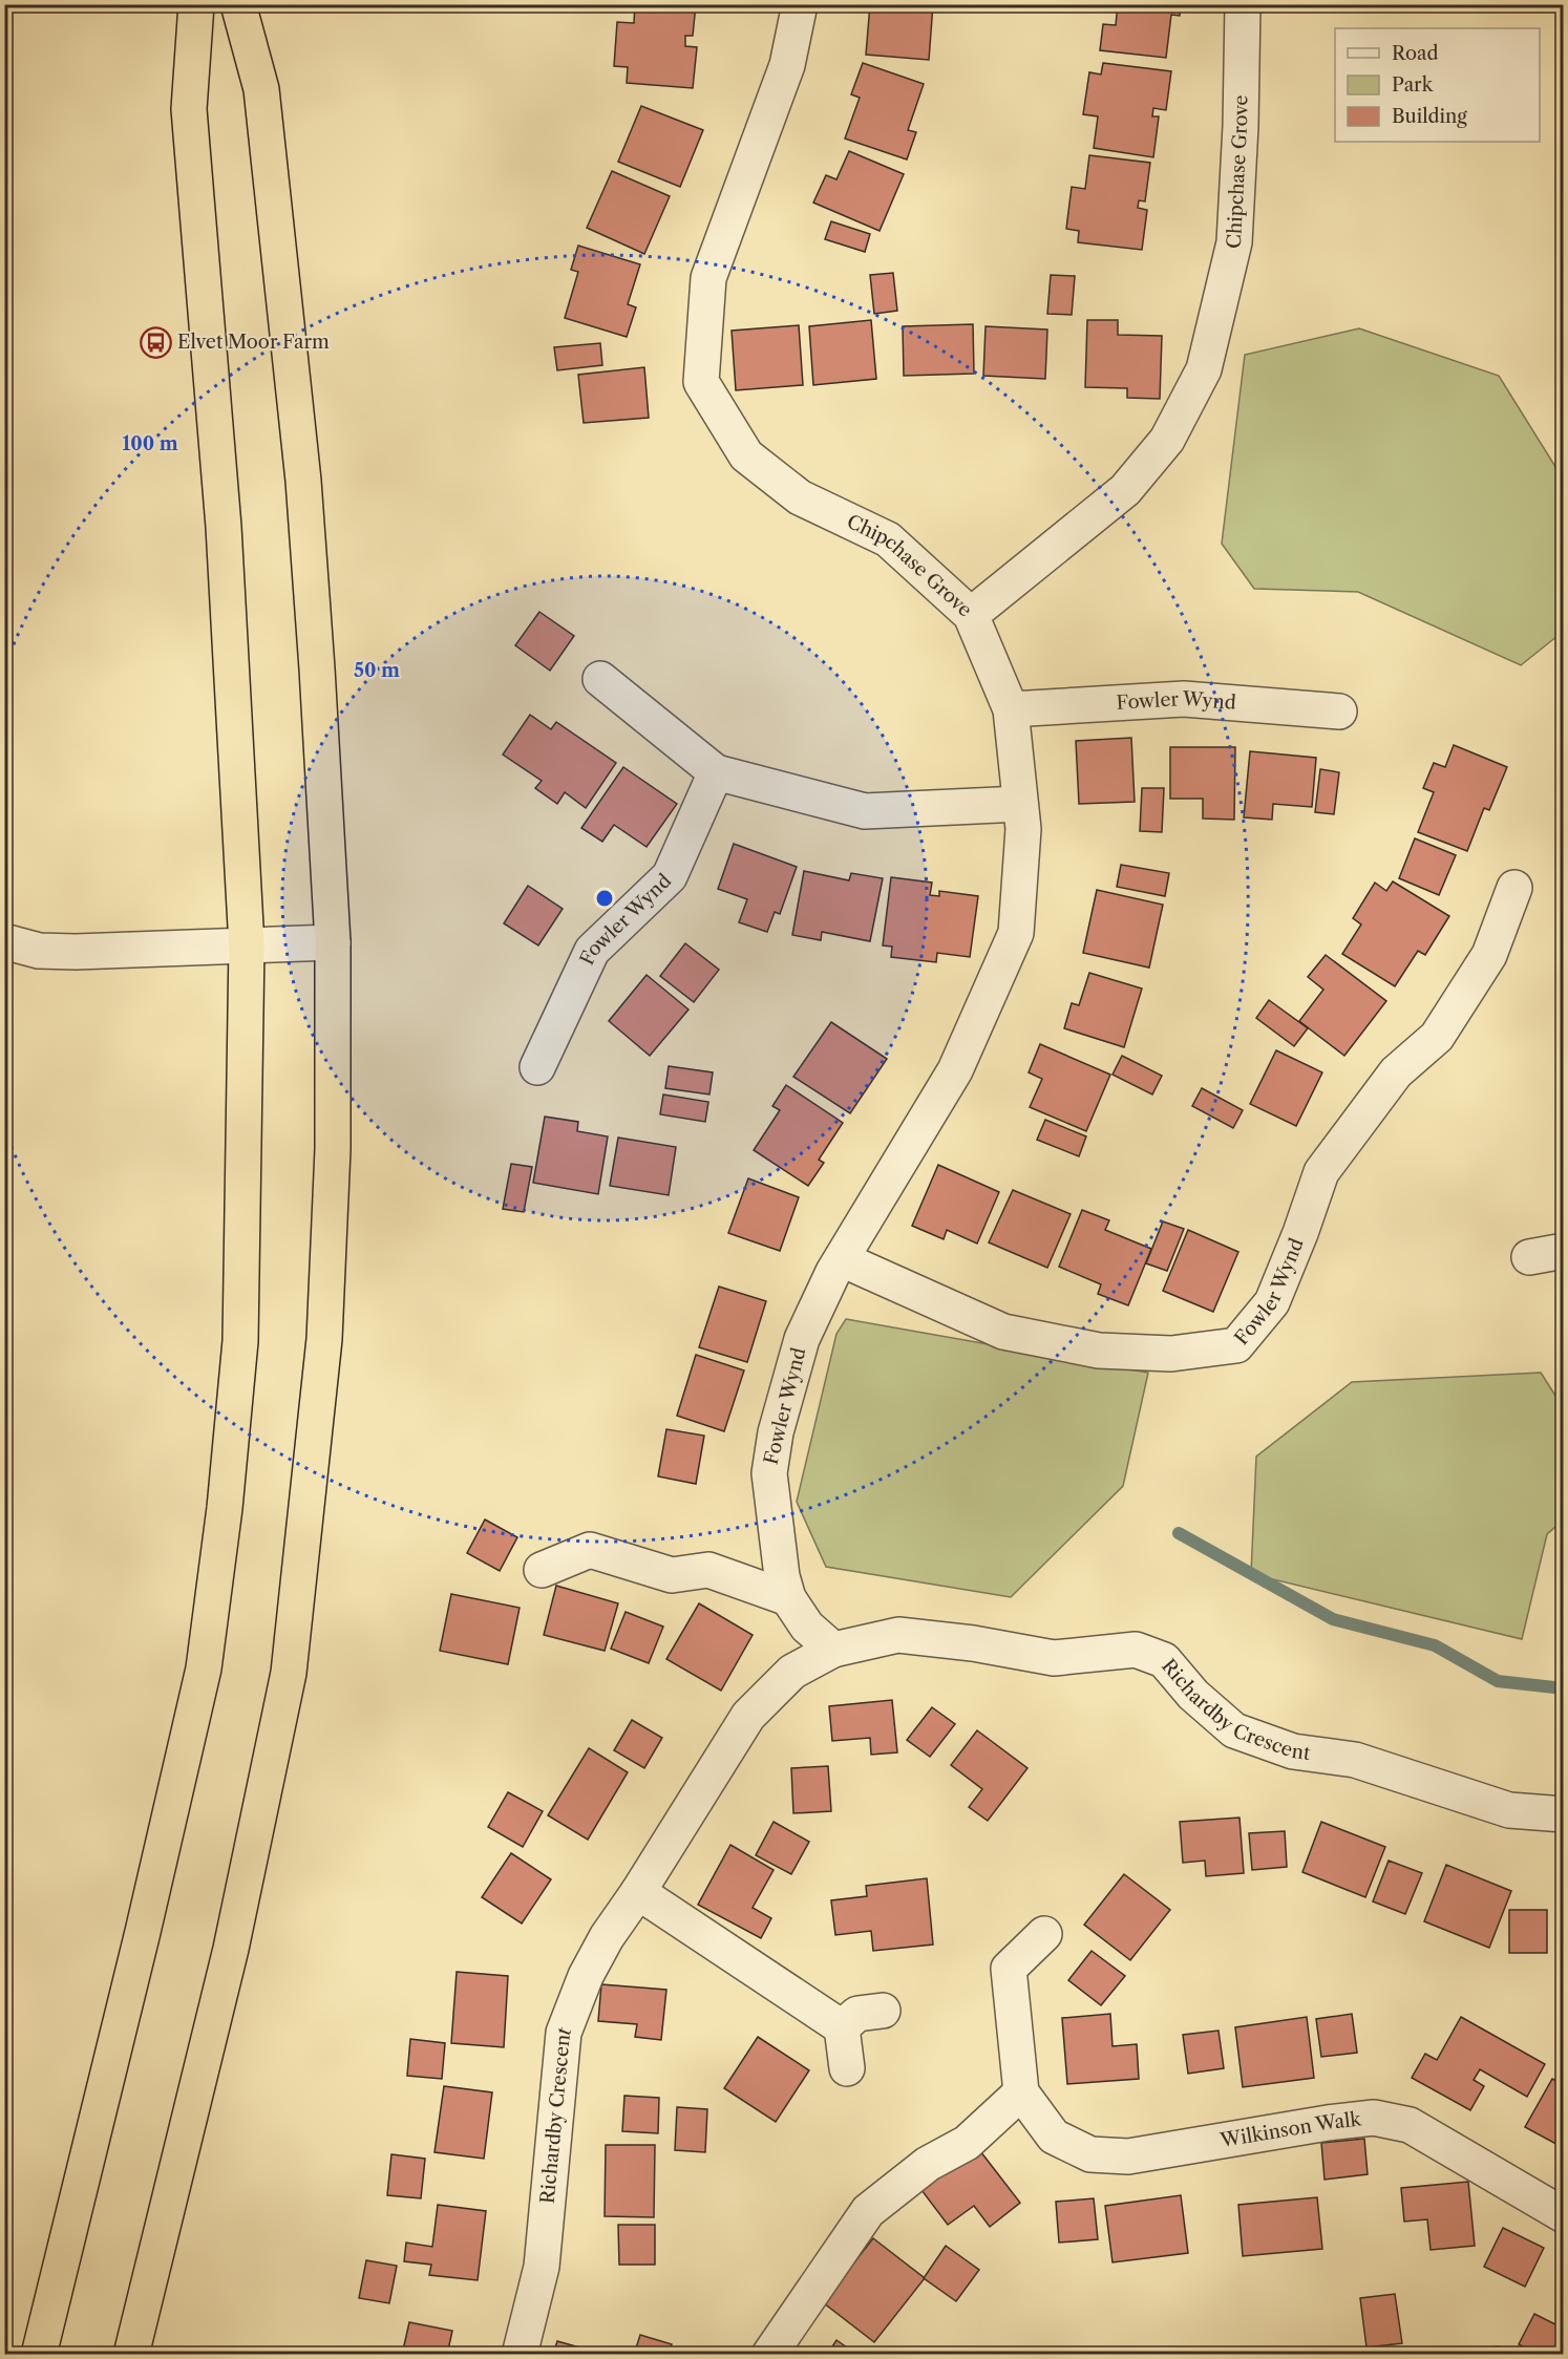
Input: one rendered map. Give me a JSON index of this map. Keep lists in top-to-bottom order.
{
  "streets": {
    "street": [
      "Chipchase Grove",
      "Fowler Wynd",
      "Richardby Crescent",
      "Wilkinson Walk"
    ]
  },
  "crossings": [
    ["Chipchase Grove", "Fowler Wynd"]
  ],
  "places": {
    "bus stop": ["Elvet Moor Farm"]
  },
  "legend": ["Road", "Park", "Building"],
  "rings": ["100 m", "50 m"]
}
